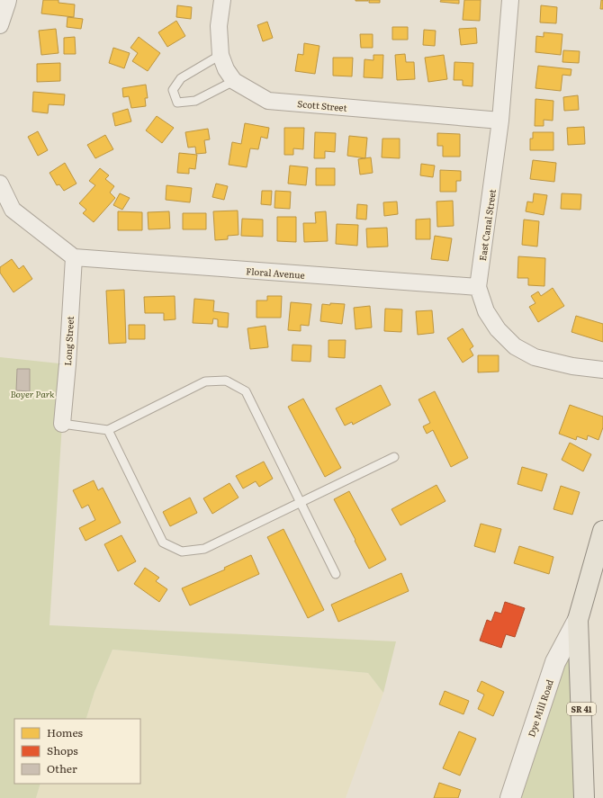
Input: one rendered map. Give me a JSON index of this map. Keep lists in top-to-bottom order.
{
  "streets": {
    "main road": ["SR 41"],
    "street": [
      "Scott Street",
      "East Canal Street",
      "Floral Avenue",
      "Long Street",
      "Dye Mill Road"
    ]
  },
  "crossings": [
    ["Scott Street", "East Canal Street"],
    ["East Canal Street", "Floral Avenue"],
    ["Floral Avenue", "Long Street"],
    ["Dye Mill Road", "SR 41"]
  ],
  "parks": ["Boyer Park"],
  "legend": ["Homes", "Shops", "Other"]
}
